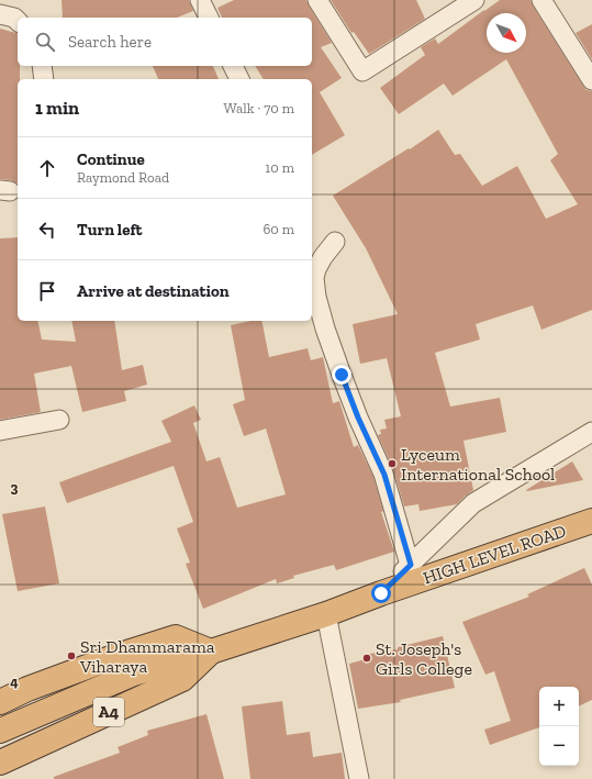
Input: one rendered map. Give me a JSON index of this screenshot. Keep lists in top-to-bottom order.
{
  "streets": {
    "highway": ["HIGH LEVEL ROAD", "A4"]
  },
  "crossings": [
    ["HIGH LEVEL ROAD", "A4"]
  ],
  "places": ["Lyceum International School", "Sri Dhammarama Viharaya", "St. Joseph's Girls College"],
  "north": "bottom right",
  "page": {
    "search": "Search here",
    "heading": ["1 min", "Walk · 70 m"],
    "list": [
      ["Continue", "Raymond Road", "10 m"],
      ["Turn left", "60 m"],
      "Arrive at destination"
    ],
    "map_buttons": ["+", "−"]
  },
  "grid": {
    "rows": ["3", "4"]
  }
}
